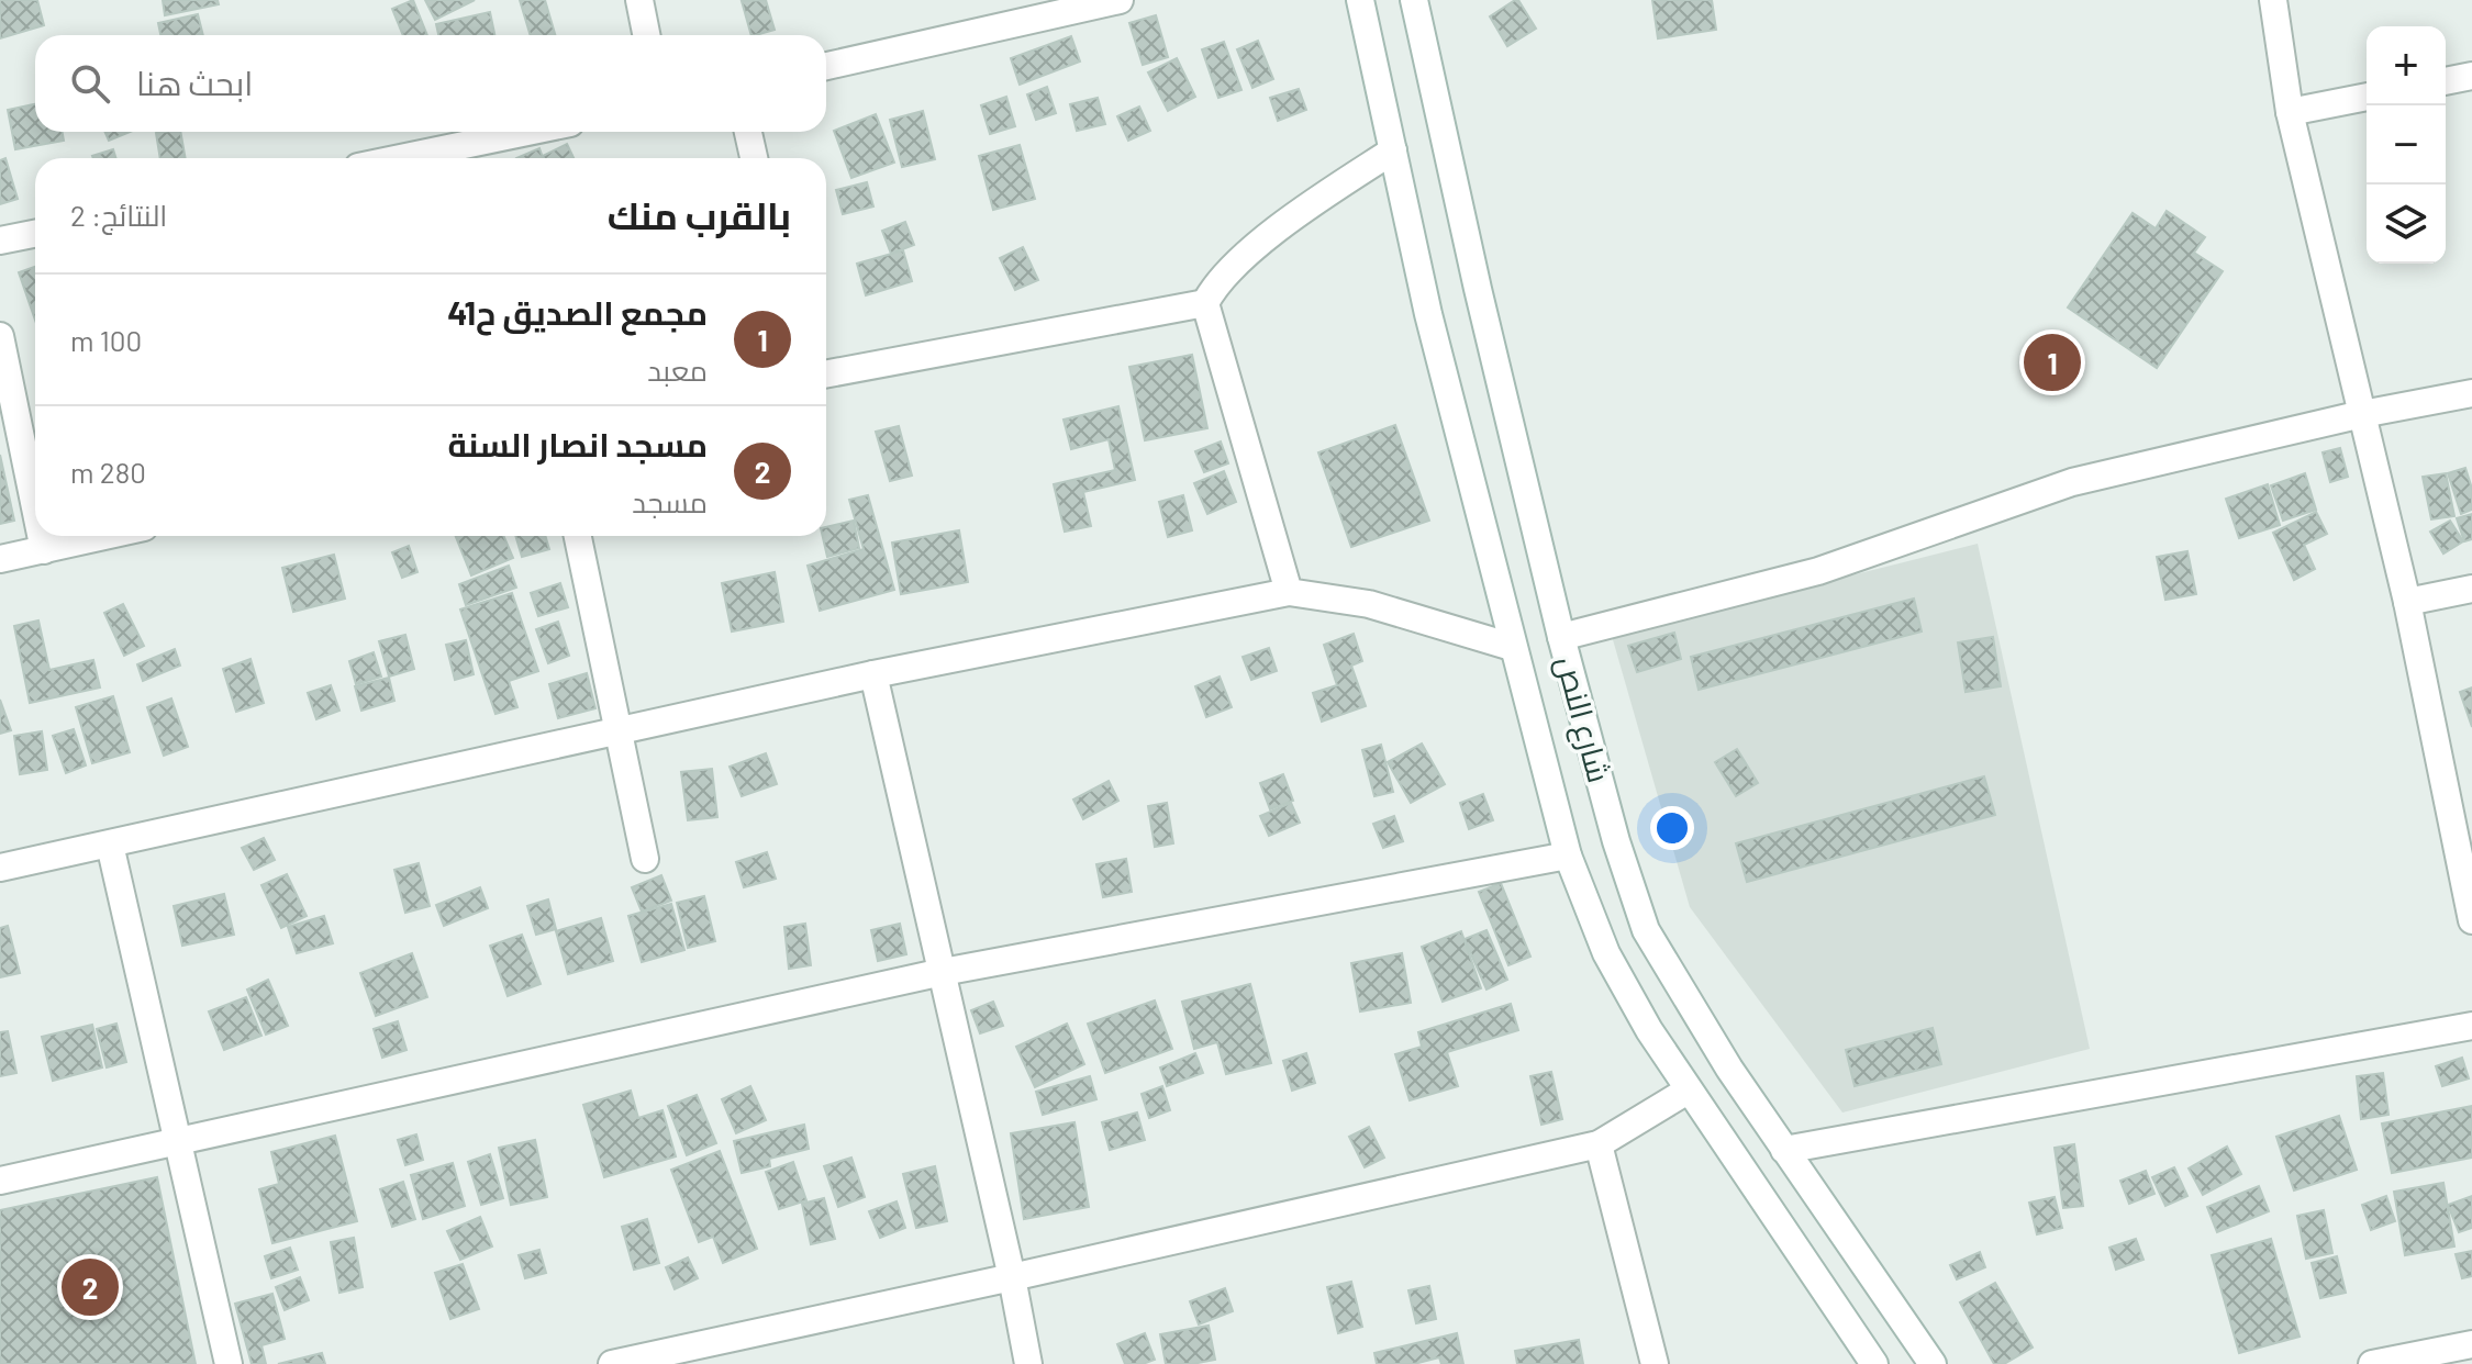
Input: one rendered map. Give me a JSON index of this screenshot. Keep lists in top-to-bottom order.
{
  "streets": {
    "street": ["شارع النص"]
  },
  "page": {
    "map_buttons": ["+", "−"],
    "search": "ابحث هنا",
    "heading": ["بالقرب منك", "النتائج: 2"],
    "list": [
      {
        "mark": "1",
        "name": "مجمع الصديق ح41",
        "note": "معبد",
        "value": "100 m"
      },
      {
        "mark": "2",
        "name": "مسجد انصار السنة",
        "note": "مسجد",
        "value": "280 m"
      }
    ],
    "pins": ["1", "2"]
  }
}
